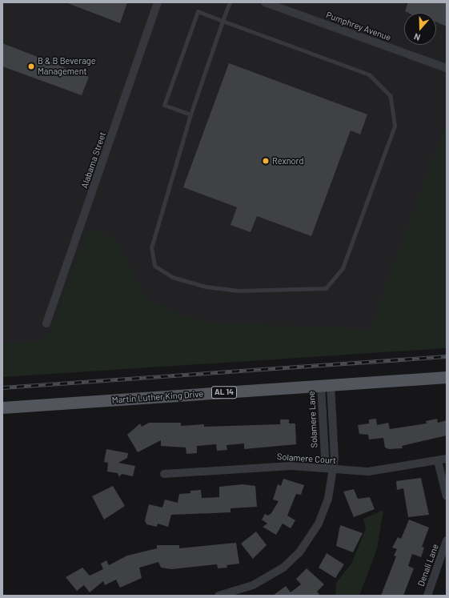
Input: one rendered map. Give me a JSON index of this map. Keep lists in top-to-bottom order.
{
  "streets": {
    "main road": ["AL 14", "Martin Luther King Drive"],
    "street": [
      "Pumphrey Avenue",
      "Alabama Street",
      "Solamere Court",
      "Denali Lane"
    ]
  },
  "places": ["B & B Beverage Management", "Rexnord"],
  "north": "bottom"
}
